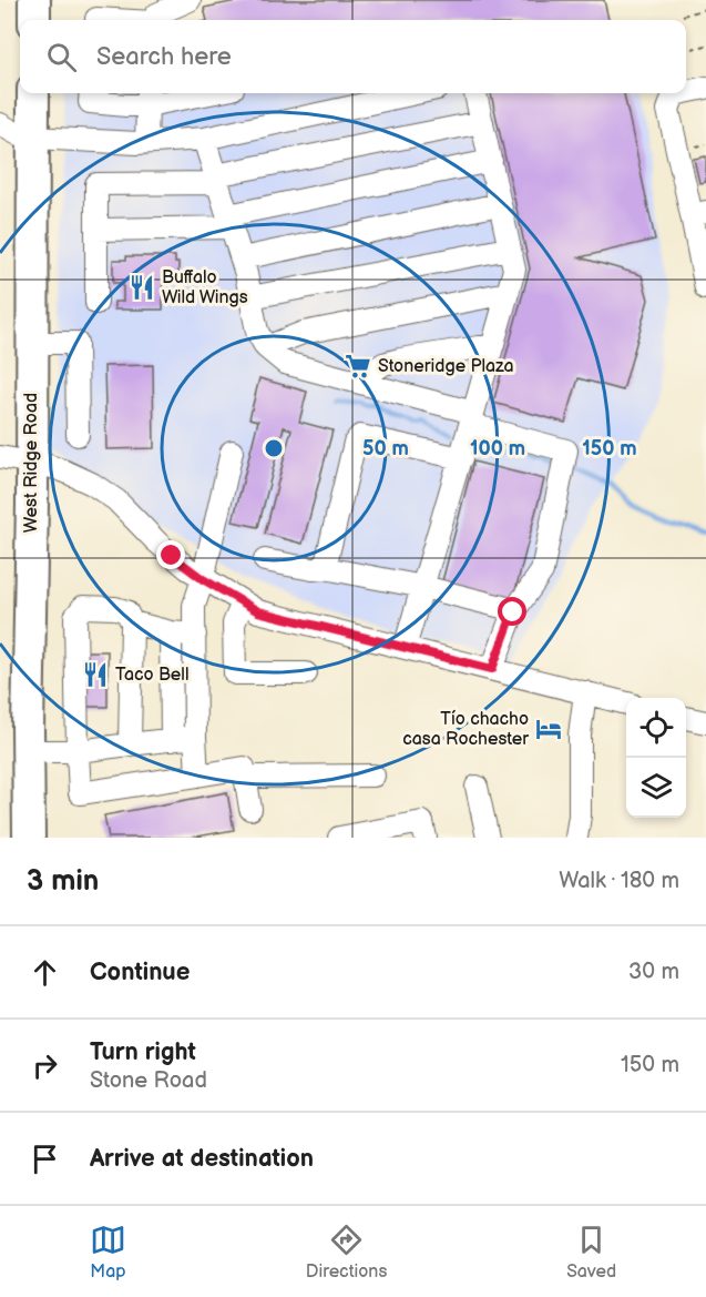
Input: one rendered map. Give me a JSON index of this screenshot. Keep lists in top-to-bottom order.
{
  "streets": {
    "highway": ["West Ridge Road"]
  },
  "places": {
    "restaurant": ["Buffalo Wild Wings", "Taco Bell"],
    "supermarket": ["Stoneridge Plaza"],
    "hotel": ["Tío chacho casa Rochester"]
  },
  "page": {
    "search": "Search here",
    "heading": ["3 min", "Walk · 180 m"],
    "list": [
      ["Continue", "30 m"],
      ["Turn right", "Stone Road", "150 m"],
      "Arrive at destination"
    ],
    "nav": ["Map", "Directions", "Saved"]
  },
  "rings": ["50 m", "100 m", "150 m"]
}
